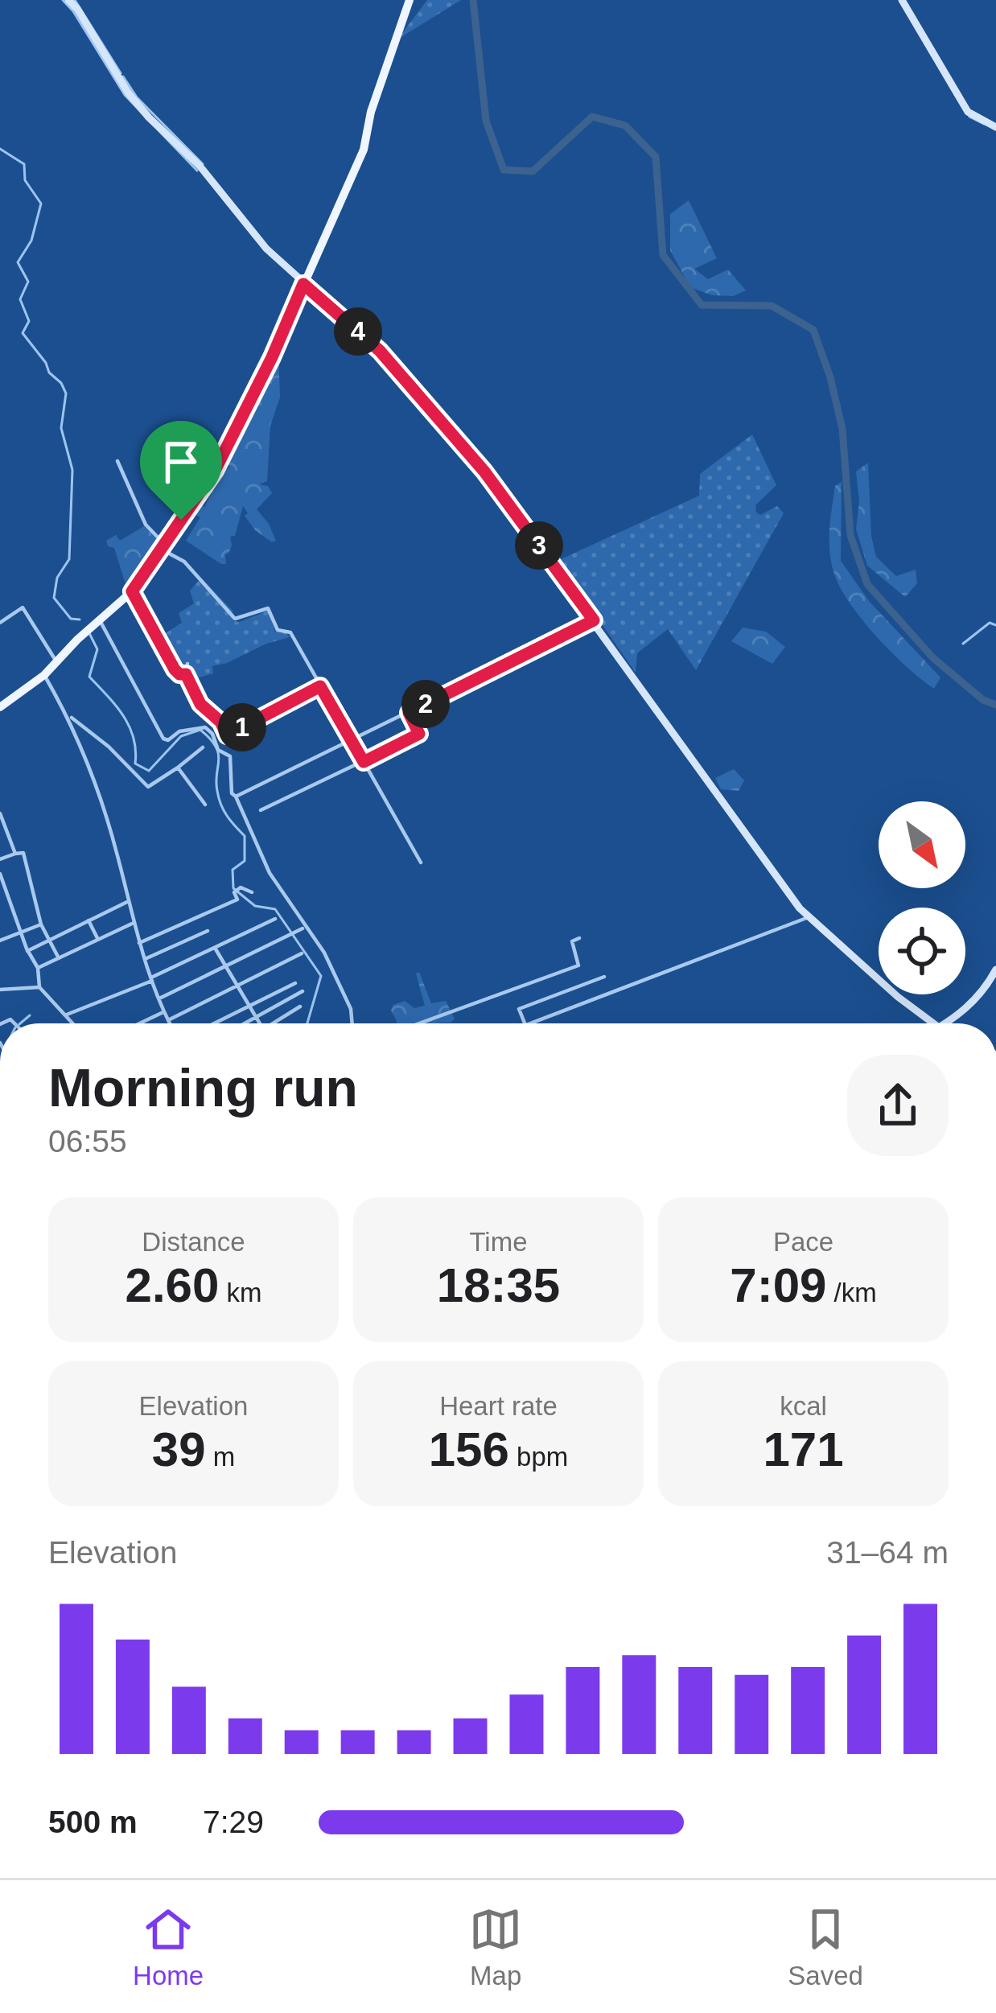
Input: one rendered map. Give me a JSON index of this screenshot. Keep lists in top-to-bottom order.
{
  "north": "bottom right",
  "page": {
    "pins": [
      "4",
      "3",
      "2",
      "1"
    ],
    "heading": ["Morning run", "06:55"],
    "stats": [
      ["Distance", "2.60 km"],
      ["Time", "18:35"],
      ["Pace", "7:09 /km"],
      ["Elevation", "39 m"],
      ["Heart rate", "156 bpm"],
      ["kcal", "171"]
    ],
    "chart": ["Elevation", "31–64 m"],
    "list": [
      {
        "name": "500 m",
        "note": "7:29"
      }
    ],
    "tabs": ["Home", "Map", "Saved"]
  }
}
